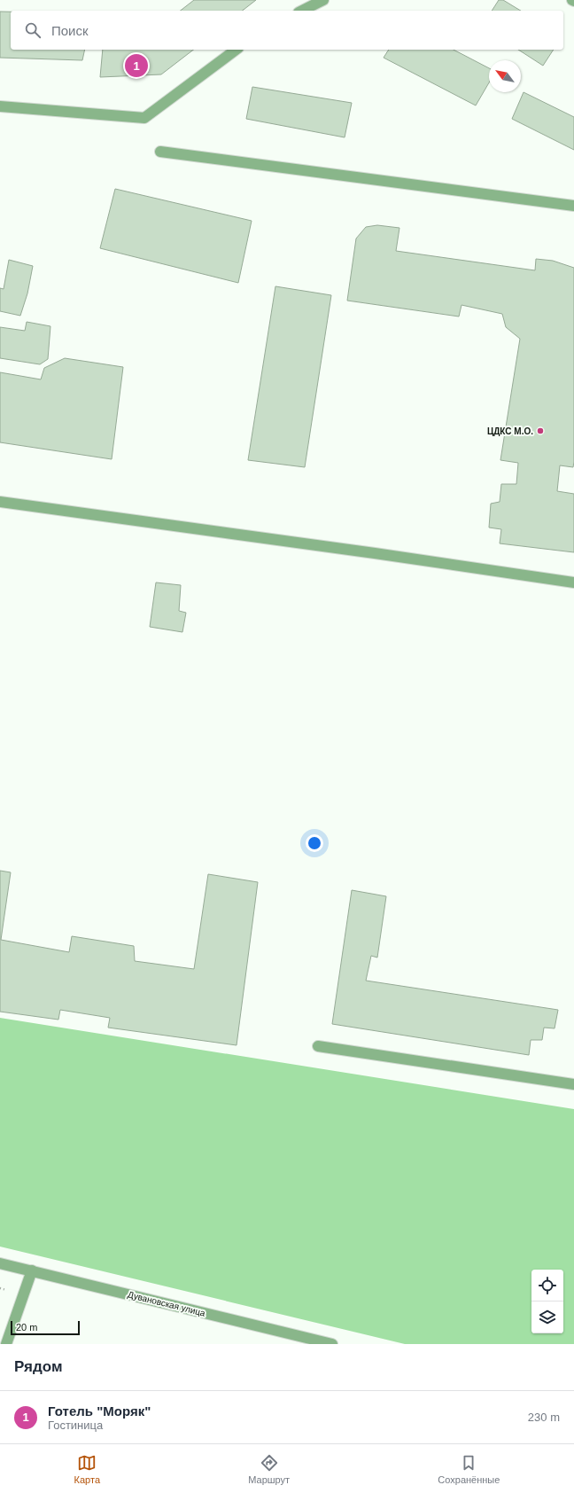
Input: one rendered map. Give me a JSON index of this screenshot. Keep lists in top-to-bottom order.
{
  "streets": {
    "street": ["Дувановская улица"]
  },
  "places": ["ЦДКС М.О."],
  "scale_bar": "20 m",
  "north": "top left",
  "page": {
    "search": "Поиск",
    "pins": "1",
    "scale": "20 m",
    "heading": "Рядом",
    "list": [
      {
        "mark": "1",
        "name": "Готель \"Моряк\"",
        "note": "Гостиница",
        "value": "230 m"
      }
    ],
    "nav": ["Карта", "Маршрут", "Сохранённые"]
  }
}
